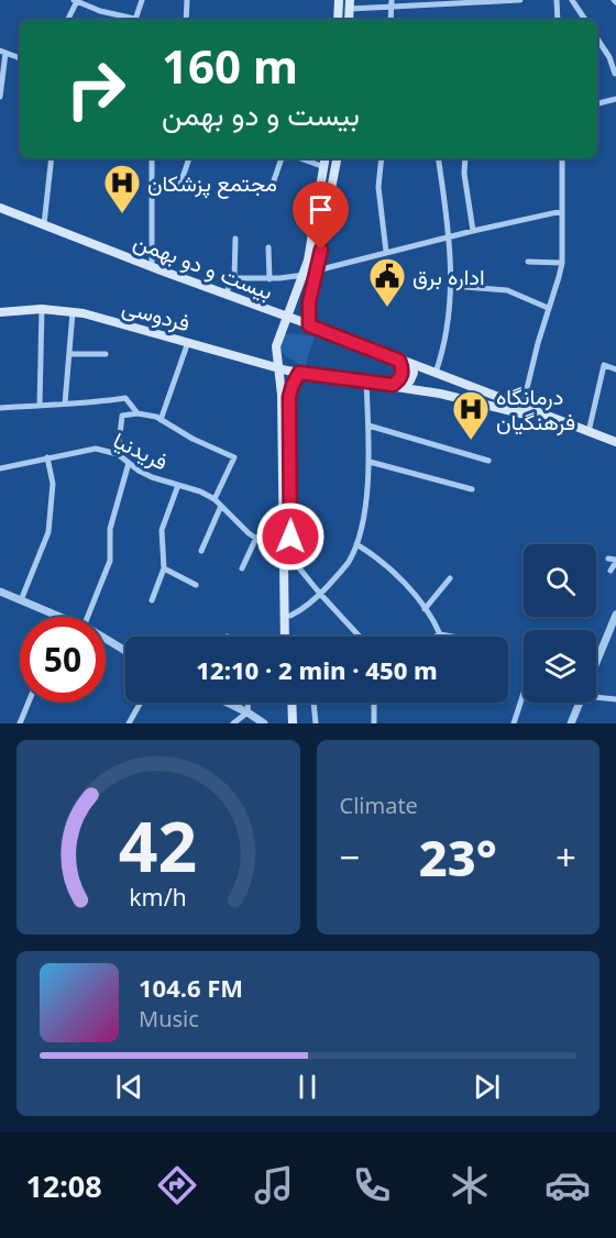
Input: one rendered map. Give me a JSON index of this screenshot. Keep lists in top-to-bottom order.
{
  "streets": {
    "main road": ["بیست و دو بهمن", "فردوسی"],
    "street": ["فریدنیا"]
  },
  "places": {
    "hospital": ["مجتمع پزشکان", "درمانگاه فرهنگیان"],
    "public building": ["اداره برق"]
  },
  "page": {
    "turn": ["160 m", "بیست و دو بهمن"],
    "limit": "50",
    "trip": "12:10 · 2 min · 450 m",
    "tile": "Climate",
    "heat": ["−", "23°", "+"],
    "song": ["104.6 FM", "Music"],
    "tabs": "12:08",
    "gauge": ["42", "km/h"]
  }
}
